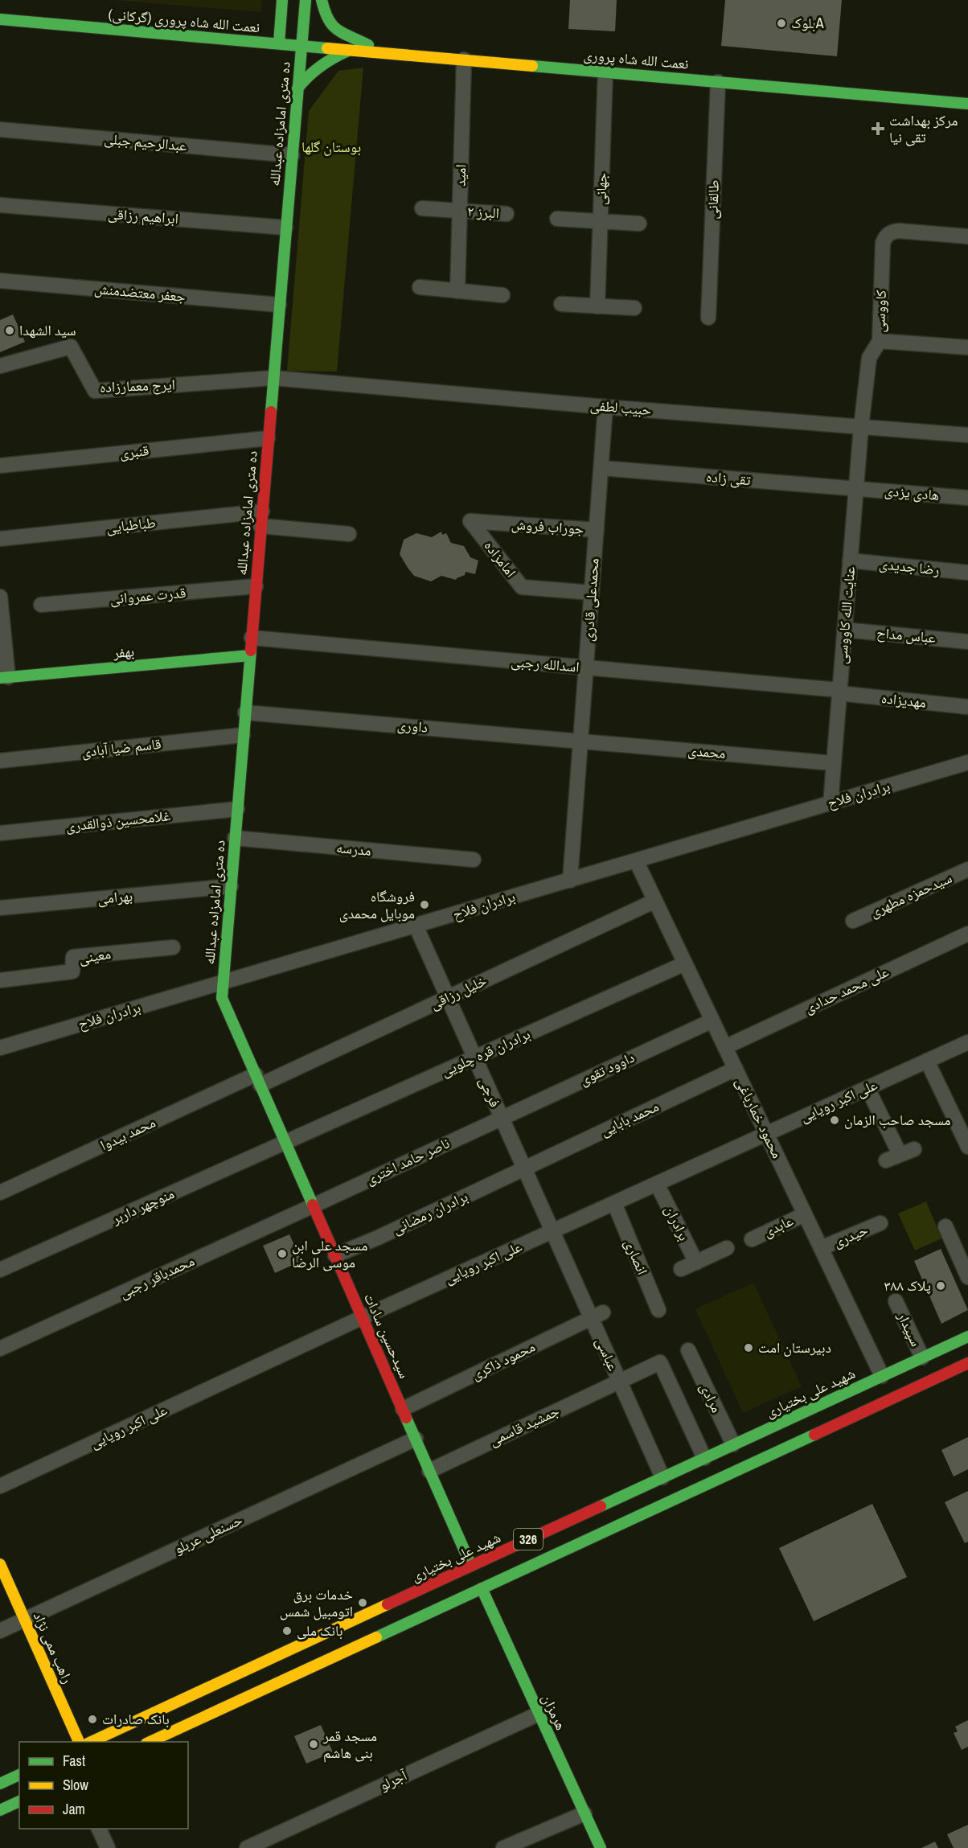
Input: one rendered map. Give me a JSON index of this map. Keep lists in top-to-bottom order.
{
  "streets": {
    "main road": [
      "نعمت الله شاه پروری (گرکانی)",
      "نعمت الله شاه پروری",
      "ده متری امامزاده عبدالله",
      "بهفر",
      "سیدحسین سادات",
      "شهید علی بختیاری",
      "326",
      "راهب ممی نژاد",
      "هرمزان"
    ],
    "street": [
      "عبدالرحیم جبلی",
      "امید",
      "جهانی",
      "طالقانی",
      "البرز ۲",
      "ابراهیم رزاقی",
      "جعفر معتضدمنش",
      "کاووسی",
      "ایرج معمارزاده",
      "حبیب لطفی",
      "قنبری",
      "تقی زاده",
      "هادی یزدی",
      "طباطبایی",
      "جوراب فروش",
      "امامزاده",
      "رضا جدیدی",
      "قدرت عمروانی",
      "محمدعلی قادری",
      "عنایت‌ الله کاووسی",
      "عباس مداح",
      "اسدالله رجبی",
      "مهدیزاده",
      "داوری",
      "قاسم ضیا آبادی",
      "محمدی",
      "برادران فلاح",
      "غلامحسین ذوالقدری",
      "مدرسه",
      "سیدحمزه مطهری",
      "بهرامی",
      "معینی",
      "علی محمد حدادی",
      "خلیل رزاقی",
      "برادران قره چلویی",
      "داوود تقوی",
      "فرجی",
      "علی اکبر رویایی",
      "محمود خمارباغی",
      "محمد بابایی",
      "محمد بیدوا",
      "ناصر حامد اختری",
      "منوچهر داربر",
      "برادران رمضانی",
      "برادران",
      "عابدی",
      "حیدری",
      "انصاری",
      "محمدباقر رجبی",
      "سپیدار",
      "عباسی",
      "محمود ذاکری",
      "مرادی",
      "جمشید قاسمی",
      "حسنعلی عربلو",
      "آجرلو"
    ]
  },
  "crossings": [
    ["نعمت الله شاه پروری (گرکانی)", "نعمت الله شاه پروری"],
    ["نعمت الله شاه پروری (گرکانی)", "ده متری امامزاده عبدالله"],
    ["نعمت الله شاه پروری", "ده متری امامزاده عبدالله"],
    ["نعمت الله شاه پروری", "امید"],
    ["نعمت الله شاه پروری", "جهانی"],
    ["نعمت الله شاه پروری", "طالقانی"],
    ["ده متری امامزاده عبدالله", "عبدالرحیم جبلی"],
    ["ده متری امامزاده عبدالله", "ابراهیم رزاقی"],
    ["ده متری امامزاده عبدالله", "جعفر معتضدمنش"],
    ["ده متری امامزاده عبدالله", "ایرج معمارزاده"],
    ["ده متری امامزاده عبدالله", "حبیب لطفی"],
    ["ده متری امامزاده عبدالله", "قنبری"],
    ["ده متری امامزاده عبدالله", "طباطبایی"],
    ["ده متری امامزاده عبدالله", "قدرت عمروانی"],
    ["ده متری امامزاده عبدالله", "بهفر"],
    ["ده متری امامزاده عبدالله", "اسدالله رجبی"],
    ["ده متری امامزاده عبدالله", "داوری"],
    ["ده متری امامزاده عبدالله", "قاسم ضیا آبادی"],
    ["ده متری امامزاده عبدالله", "برادران فلاح"],
    ["ده متری امامزاده عبدالله", "غلامحسین ذوالقدری"],
    ["ده متری امامزاده عبدالله", "مدرسه"],
    ["ده متری امامزاده عبدالله", "بهرامی"],
    ["ده متری امامزاده عبدالله", "سیدحسین سادات"],
    ["امید", "البرز ۲"],
    ["کاووسی", "حبیب لطفی"],
    ["کاووسی", "عنایت‌ الله کاووسی"],
    ["ایرج معمارزاده", "حبیب لطفی"],
    ["حبیب لطفی", "محمدعلی قادری"],
    ["حبیب لطفی", "عنایت‌ الله کاووسی"],
    ["تقی زاده", "هادی یزدی"],
    ["تقی زاده", "محمدعلی قادری"],
    ["تقی زاده", "عنایت‌ الله کاووسی"],
    ["هادی یزدی", "عنایت‌ الله کاووسی"],
    ["جوراب فروش", "امامزاده"],
    ["جوراب فروش", "محمدعلی قادری"],
    ["امامزاده", "محمدعلی قادری"],
    ["رضا جدیدی", "عنایت‌ الله کاووسی"],
    ["محمدعلی قادری", "اسدالله رجبی"],
    ["محمدعلی قادری", "داوری"],
    ["محمدعلی قادری", "محمدی"],
    ["محمدعلی قادری", "برادران فلاح"],
    ["عنایت‌ الله کاووسی", "عباس مداح"],
    ["عنایت‌ الله کاووسی", "اسدالله رجبی"],
    ["عنایت‌ الله کاووسی", "مهدیزاده"],
    ["عنایت‌ الله کاووسی", "محمدی"],
    ["عنایت‌ الله کاووسی", "برادران فلاح"],
    ["اسدالله رجبی", "مهدیزاده"],
    ["داوری", "محمدی"],
    ["برادران فلاح", "فرجی"],
    ["برادران فلاح", "محمود خمارباغی"],
    ["برادران فلاح", "سیدحسین سادات"],
    ["علی محمد حدادی", "محمود خمارباغی"],
    ["خلیل رزاقی", "فرجی"],
    ["خلیل رزاقی", "محمود خمارباغی"],
    ["خلیل رزاقی", "محمد بیدوا"],
    ["خلیل رزاقی", "سیدحسین سادات"],
    ["برادران قره چلویی", "فرجی"],
    ["برادران قره چلویی", "محمود خمارباغی"],
    ["برادران قره چلویی", "منوچهر داربر"],
    ["برادران قره چلویی", "سیدحسین سادات"],
    ["داوود تقوی", "فرجی"],
    ["داوود تقوی", "محمود خمارباغی"],
    ["داوود تقوی", "ناصر حامد اختری"],
    ["فرجی", "علی اکبر رویایی"],
    ["فرجی", "محمد بابایی"],
    ["فرجی", "ناصر حامد اختری"],
    ["فرجی", "برادران رمضانی"],
    ["فرجی", "عباسی"],
    ["علی اکبر رویایی", "محمود خمارباغی"],
    ["علی اکبر رویایی", "برادران"],
    ["علی اکبر رویایی", "انصاری"],
    ["علی اکبر رویایی", "سیدحسین سادات"],
    ["علی اکبر رویایی", "عباسی"],
    ["محمود خمارباغی", "محمد بابایی"],
    ["محمود خمارباغی", "عابدی"],
    ["محمود خمارباغی", "حیدری"],
    ["محمود خمارباغی", "شهید علی بختیاری"],
    ["محمد بابایی", "برادران رمضانی"],
    ["محمد بیدوا", "سیدحسین سادات"],
    ["ناصر حامد اختری", "محمدباقر رجبی"],
    ["ناصر حامد اختری", "سیدحسین سادات"],
    ["منوچهر داربر", "سیدحسین سادات"],
    ["برادران رمضانی", "سیدحسین سادات"],
    ["محمدباقر رجبی", "سیدحسین سادات"],
    ["سپیدار", "شهید علی بختیاری"],
    ["سیدحسین سادات", "محمود ذاکری"],
    ["سیدحسین سادات", "شهید علی بختیاری"],
    ["سیدحسین سادات", "جمشید قاسمی"],
    ["سیدحسین سادات", "حسنعلی عربلو"],
    ["سیدحسین سادات", "هرمزان"],
    ["عباسی", "محمود ذاکری"],
    ["عباسی", "شهید علی بختیاری"],
    ["عباسی", "جمشید قاسمی"],
    ["شهید علی بختیاری", "مرادی"],
    ["شهید علی بختیاری", "جمشید قاسمی"],
    ["شهید علی بختیاری", "هرمزان"],
    ["حسنعلی عربلو", "راهب ممی نژاد"],
    ["هرمزان", "آجرلو"]
  ],
  "parks": ["بوستان گلها"],
  "places": {
    "other": [
      "بلوکA",
      "سید الشهدا",
      "فروشگاه موبایل محمدی",
      "مسجد صاحب الزمان",
      "مسجد علی ابن موسی الرضا",
      "پلاک ۳۸۸",
      "دبیرستان امت",
      "خدمات برق اتومبیل شمس",
      "بانک ملی",
      "بانک صادرات",
      "مسجد قمر بنی هاشم"
    ],
    "health": ["مرکز بهداشت تقی نیا"]
  },
  "legend": ["Fast", "Slow", "Jam"]
}
